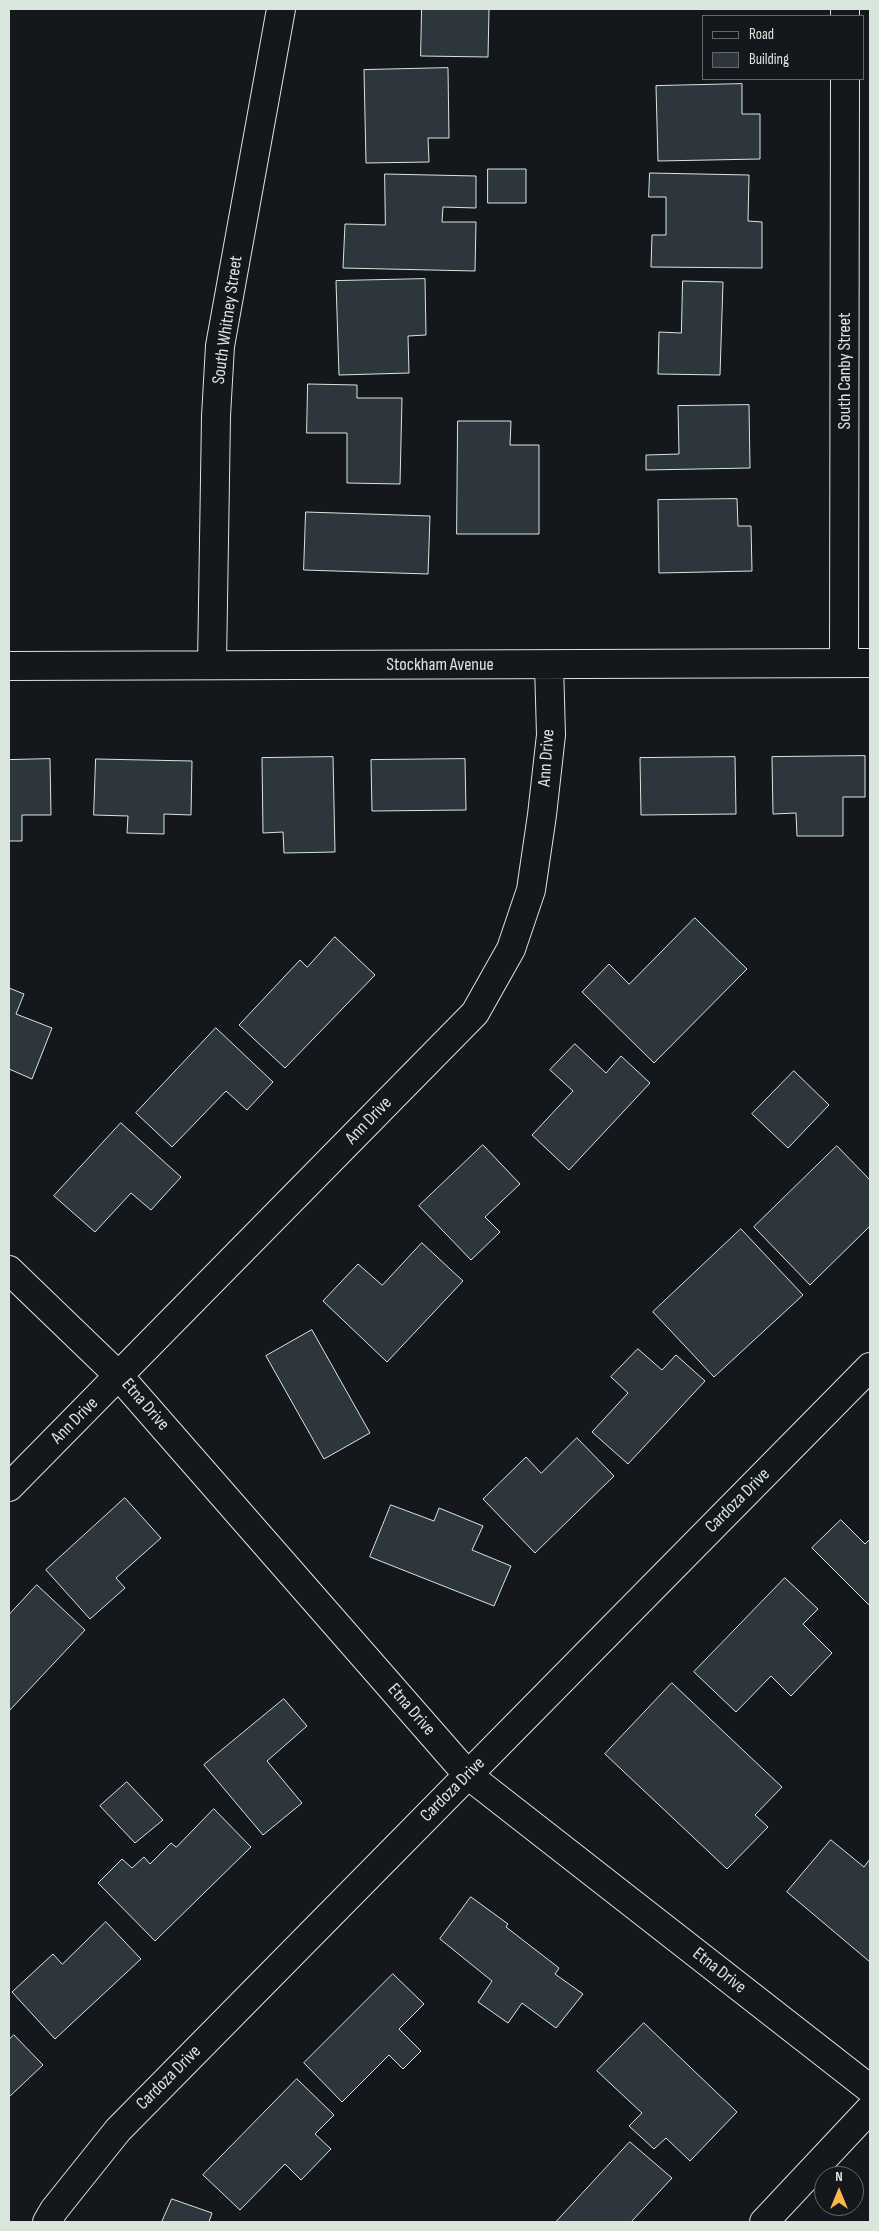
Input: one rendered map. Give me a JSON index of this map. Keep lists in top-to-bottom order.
{
  "streets": {
    "street": [
      "South Whitney Street",
      "South Canby Street",
      "Stockham Avenue",
      "Ann Drive",
      "Etna Drive",
      "Cardoza Drive"
    ]
  },
  "crossings": [
    ["South Whitney Street", "Stockham Avenue"],
    ["South Canby Street", "Stockham Avenue"],
    ["Stockham Avenue", "Ann Drive"],
    ["Ann Drive", "Etna Drive"],
    ["Etna Drive", "Cardoza Drive"]
  ],
  "legend": ["Road", "Building"],
  "north": "top"
}
